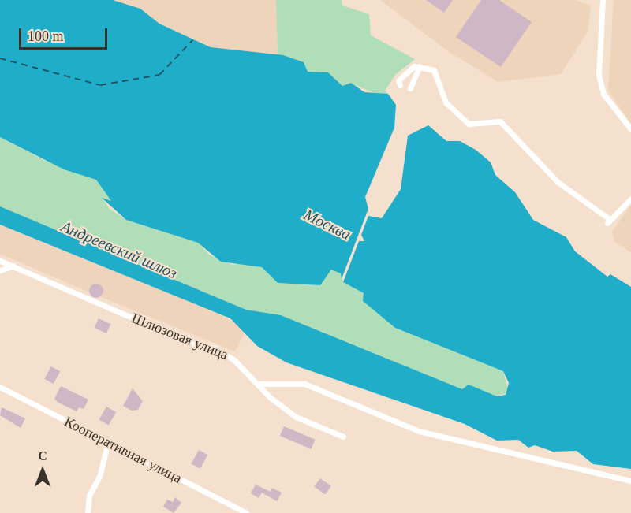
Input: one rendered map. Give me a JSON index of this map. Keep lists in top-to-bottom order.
{
  "streets": {
    "street": ["Шлюзовая улица", "Кооперативная улица"]
  },
  "water": ["Москва", "Андреевский шлюз"],
  "scale_bar": "100 m",
  "north": "top"
}
